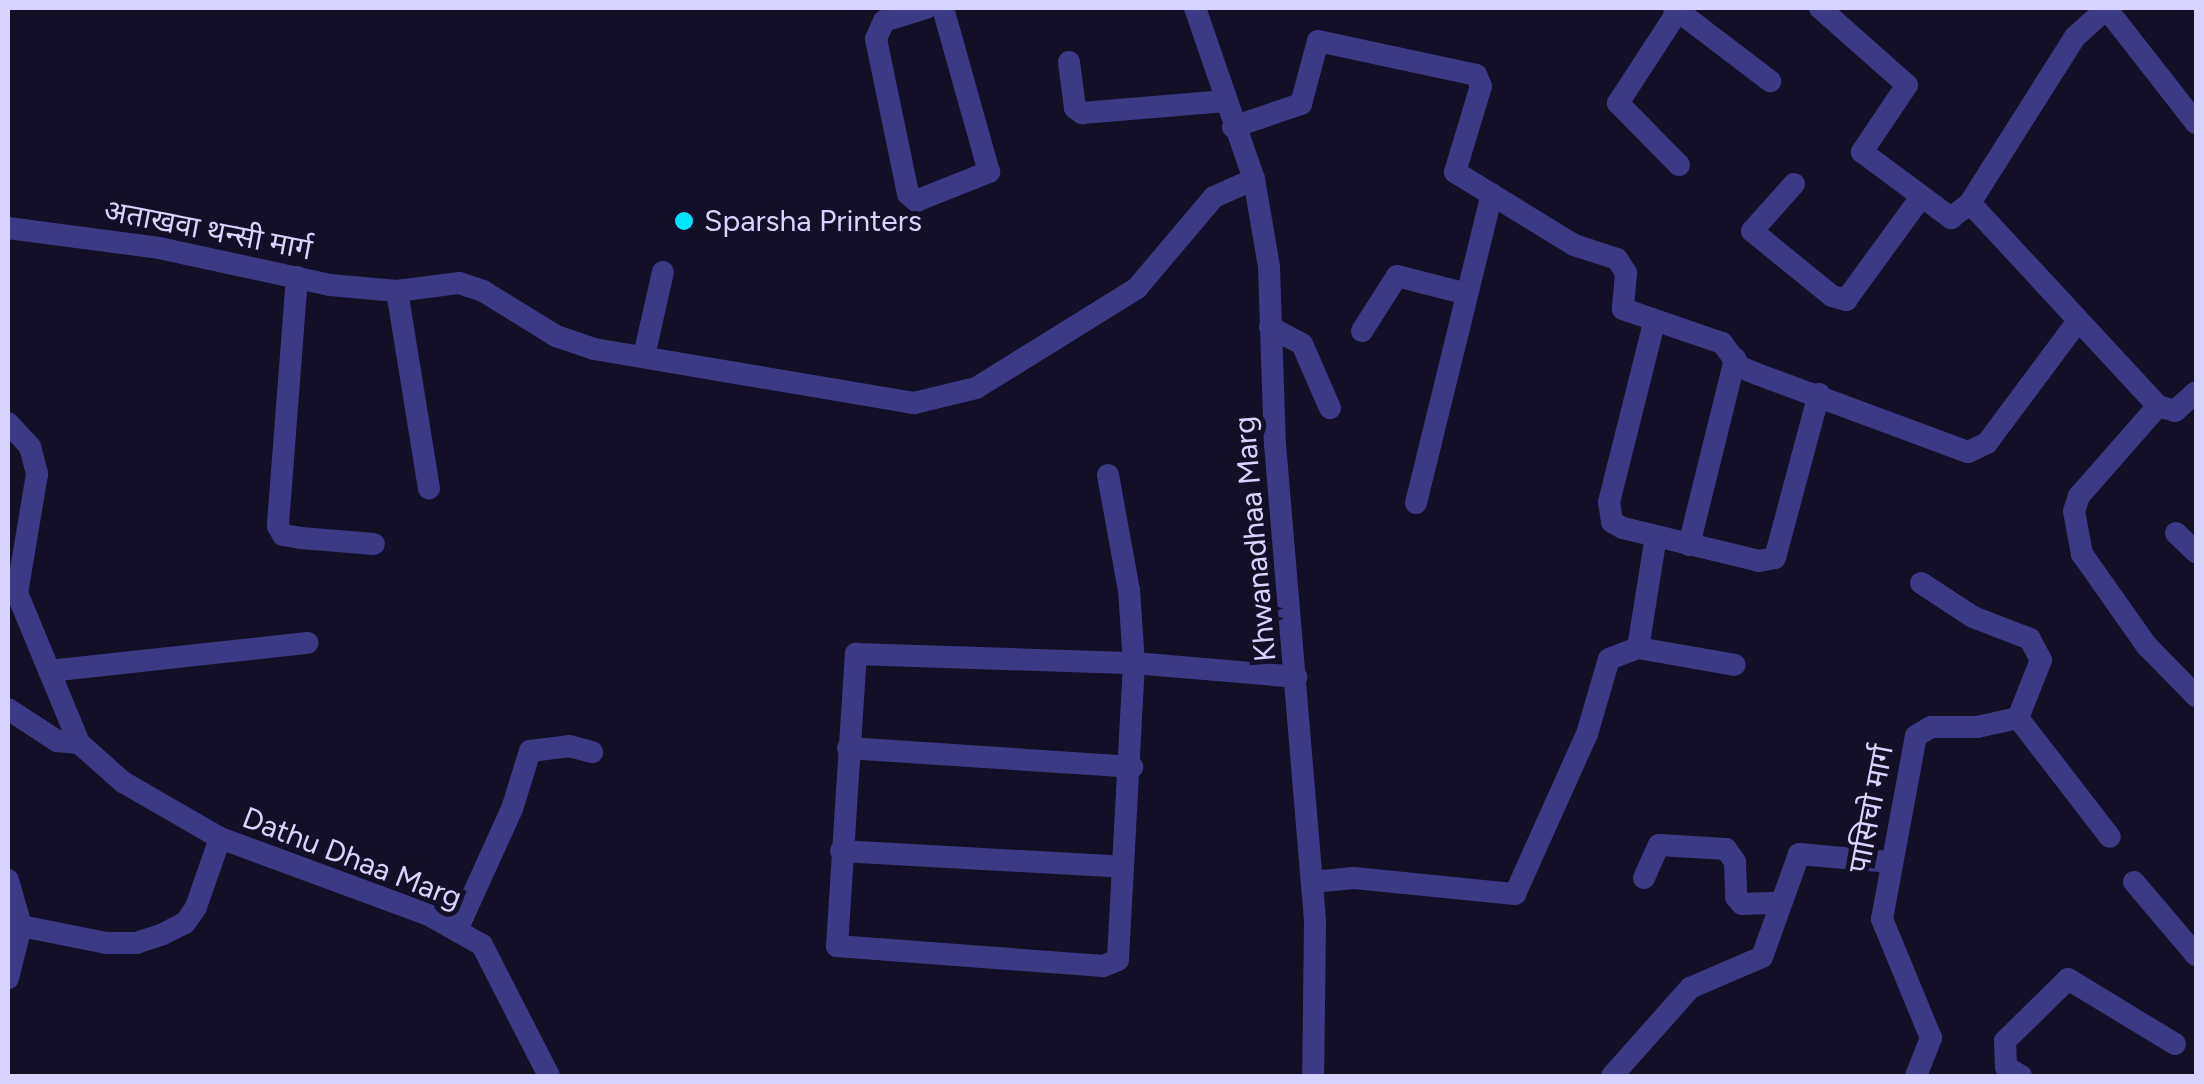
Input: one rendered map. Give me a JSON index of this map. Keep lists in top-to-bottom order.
{
  "streets": {
    "street": [
      "अताखवा थन्सी मार्ग",
      "Khwanadhaa Marg",
      "पासिचो मार्ग",
      "Dathu Dhaa Marg"
    ]
  },
  "crossings": [
    ["अताखवा थन्सी मार्ग", "Khwanadhaa Marg"]
  ],
  "places": ["Sparsha Printers"]
}
